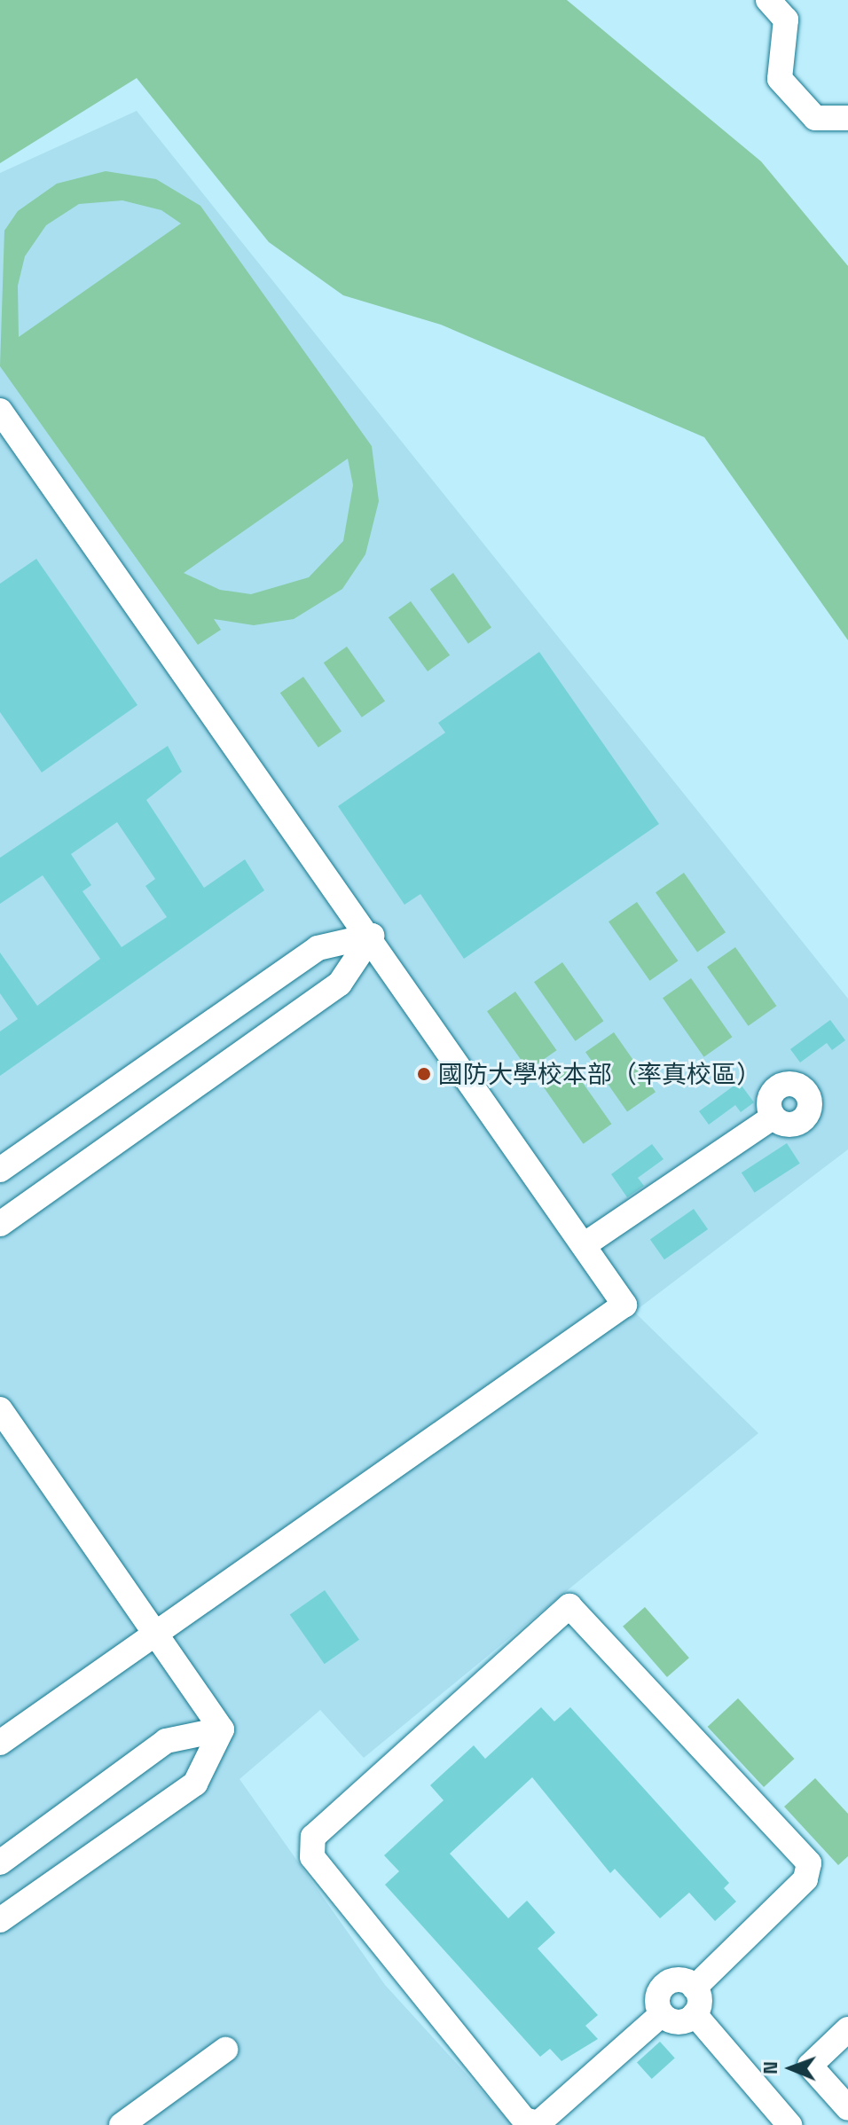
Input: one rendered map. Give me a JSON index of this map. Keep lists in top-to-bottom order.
{
  "places": ["國防大學校本部（率真校區）"],
  "north": "left"
}
